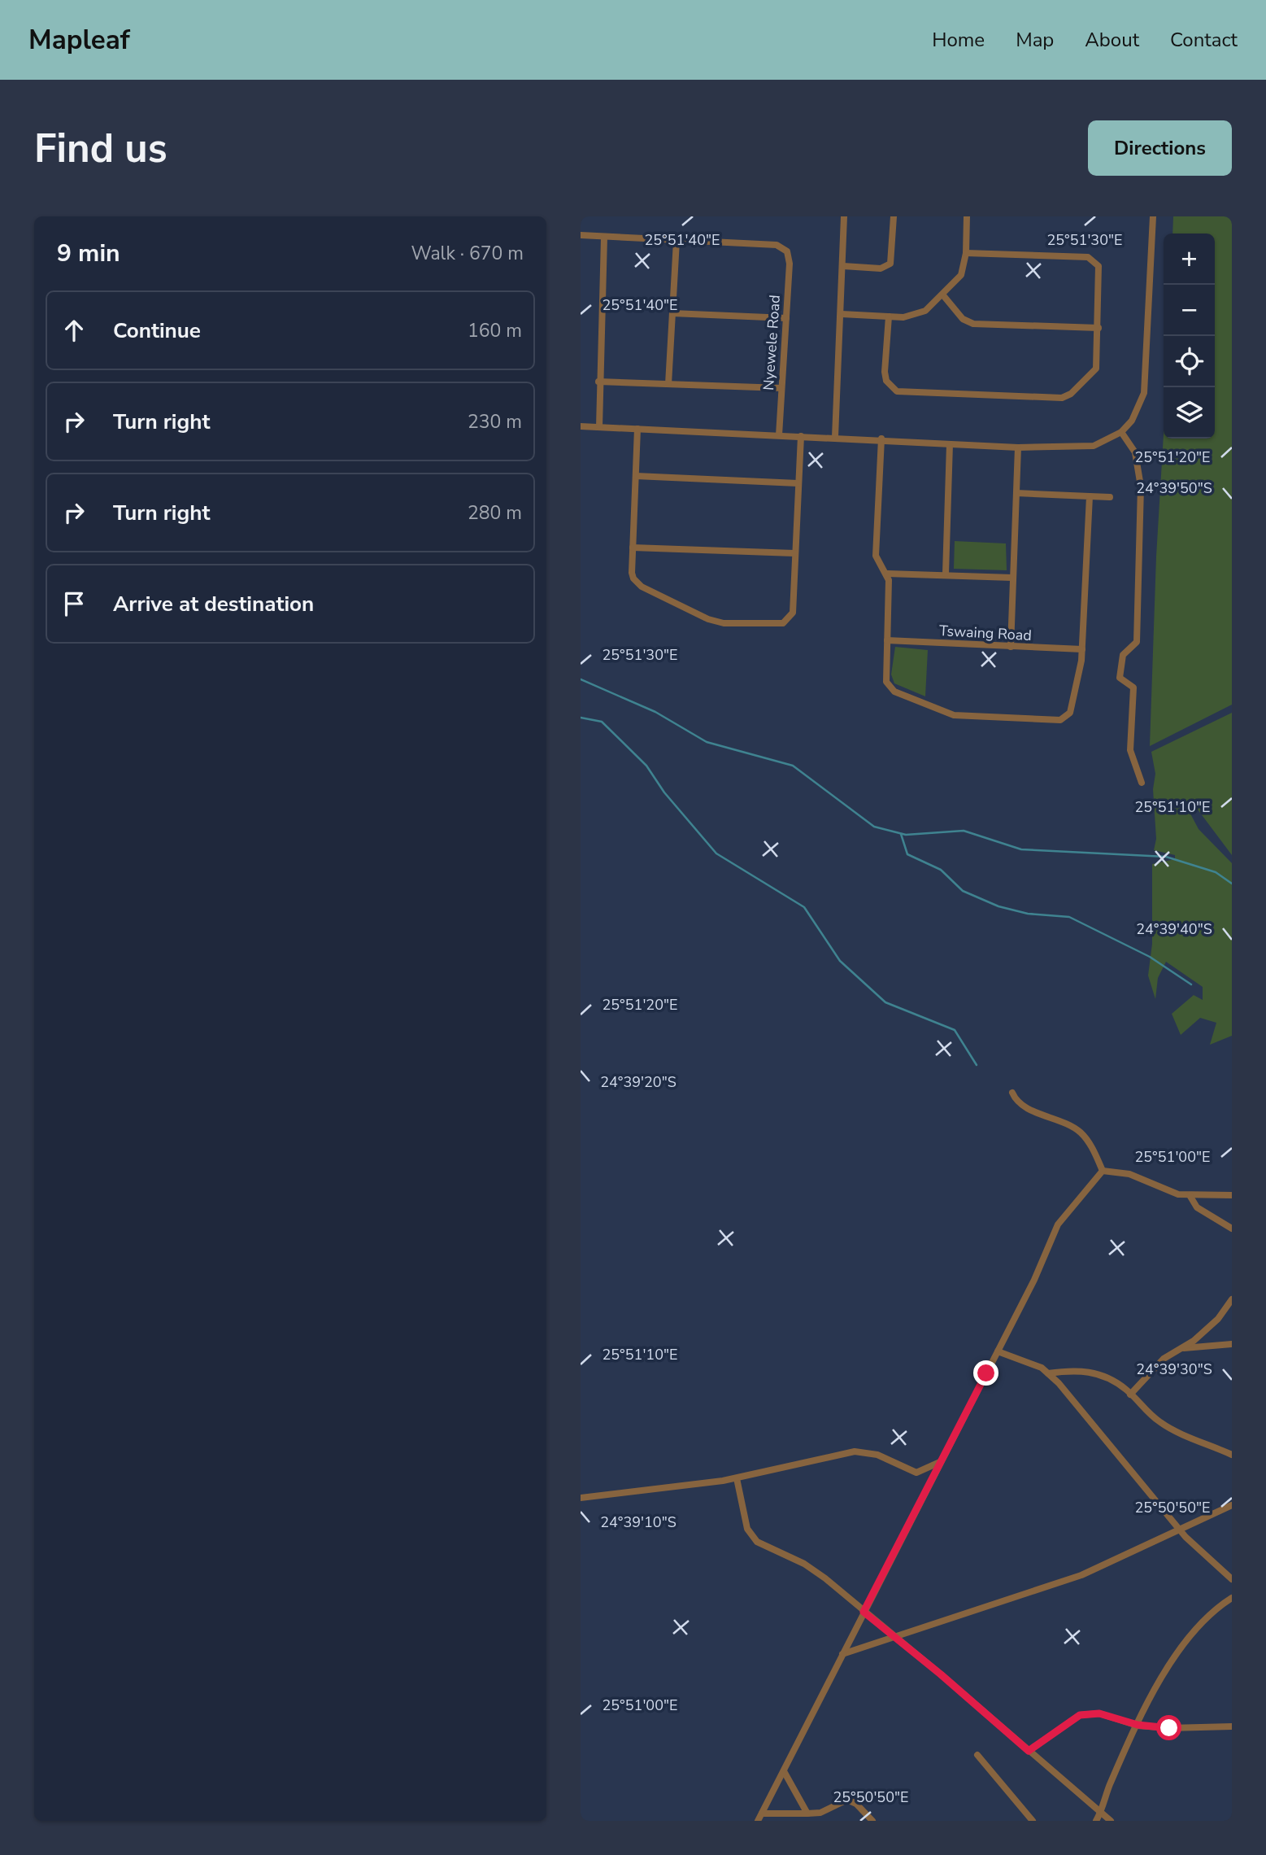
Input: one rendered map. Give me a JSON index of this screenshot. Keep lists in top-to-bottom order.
{
  "streets": {
    "street": ["Nyewele Road", "Tswaing Road"]
  },
  "page": {
    "header": "Mapleaf",
    "nav": [
      "Home",
      "Map",
      "About",
      "Contact"
    ],
    "buttons": "Directions",
    "title": "Find us",
    "heading": ["9 min", "Walk · 670 m"],
    "map_buttons": ["+", "−"],
    "list": [
      ["Continue", "160 m"],
      ["Turn right", "230 m"],
      ["Turn right", "280 m"],
      "Arrive at destination"
    ]
  },
  "coordinates": [
    "25°51'40\"E",
    "25°51'30\"E",
    "25°51'20\"E",
    "24°39'50\"S",
    "25°51'10\"E",
    "24°39'40\"S",
    "24°39'20\"S",
    "25°51'00\"E",
    "24°39'30\"S",
    "25°50'50\"E",
    "24°39'10\"S"
  ]
}
